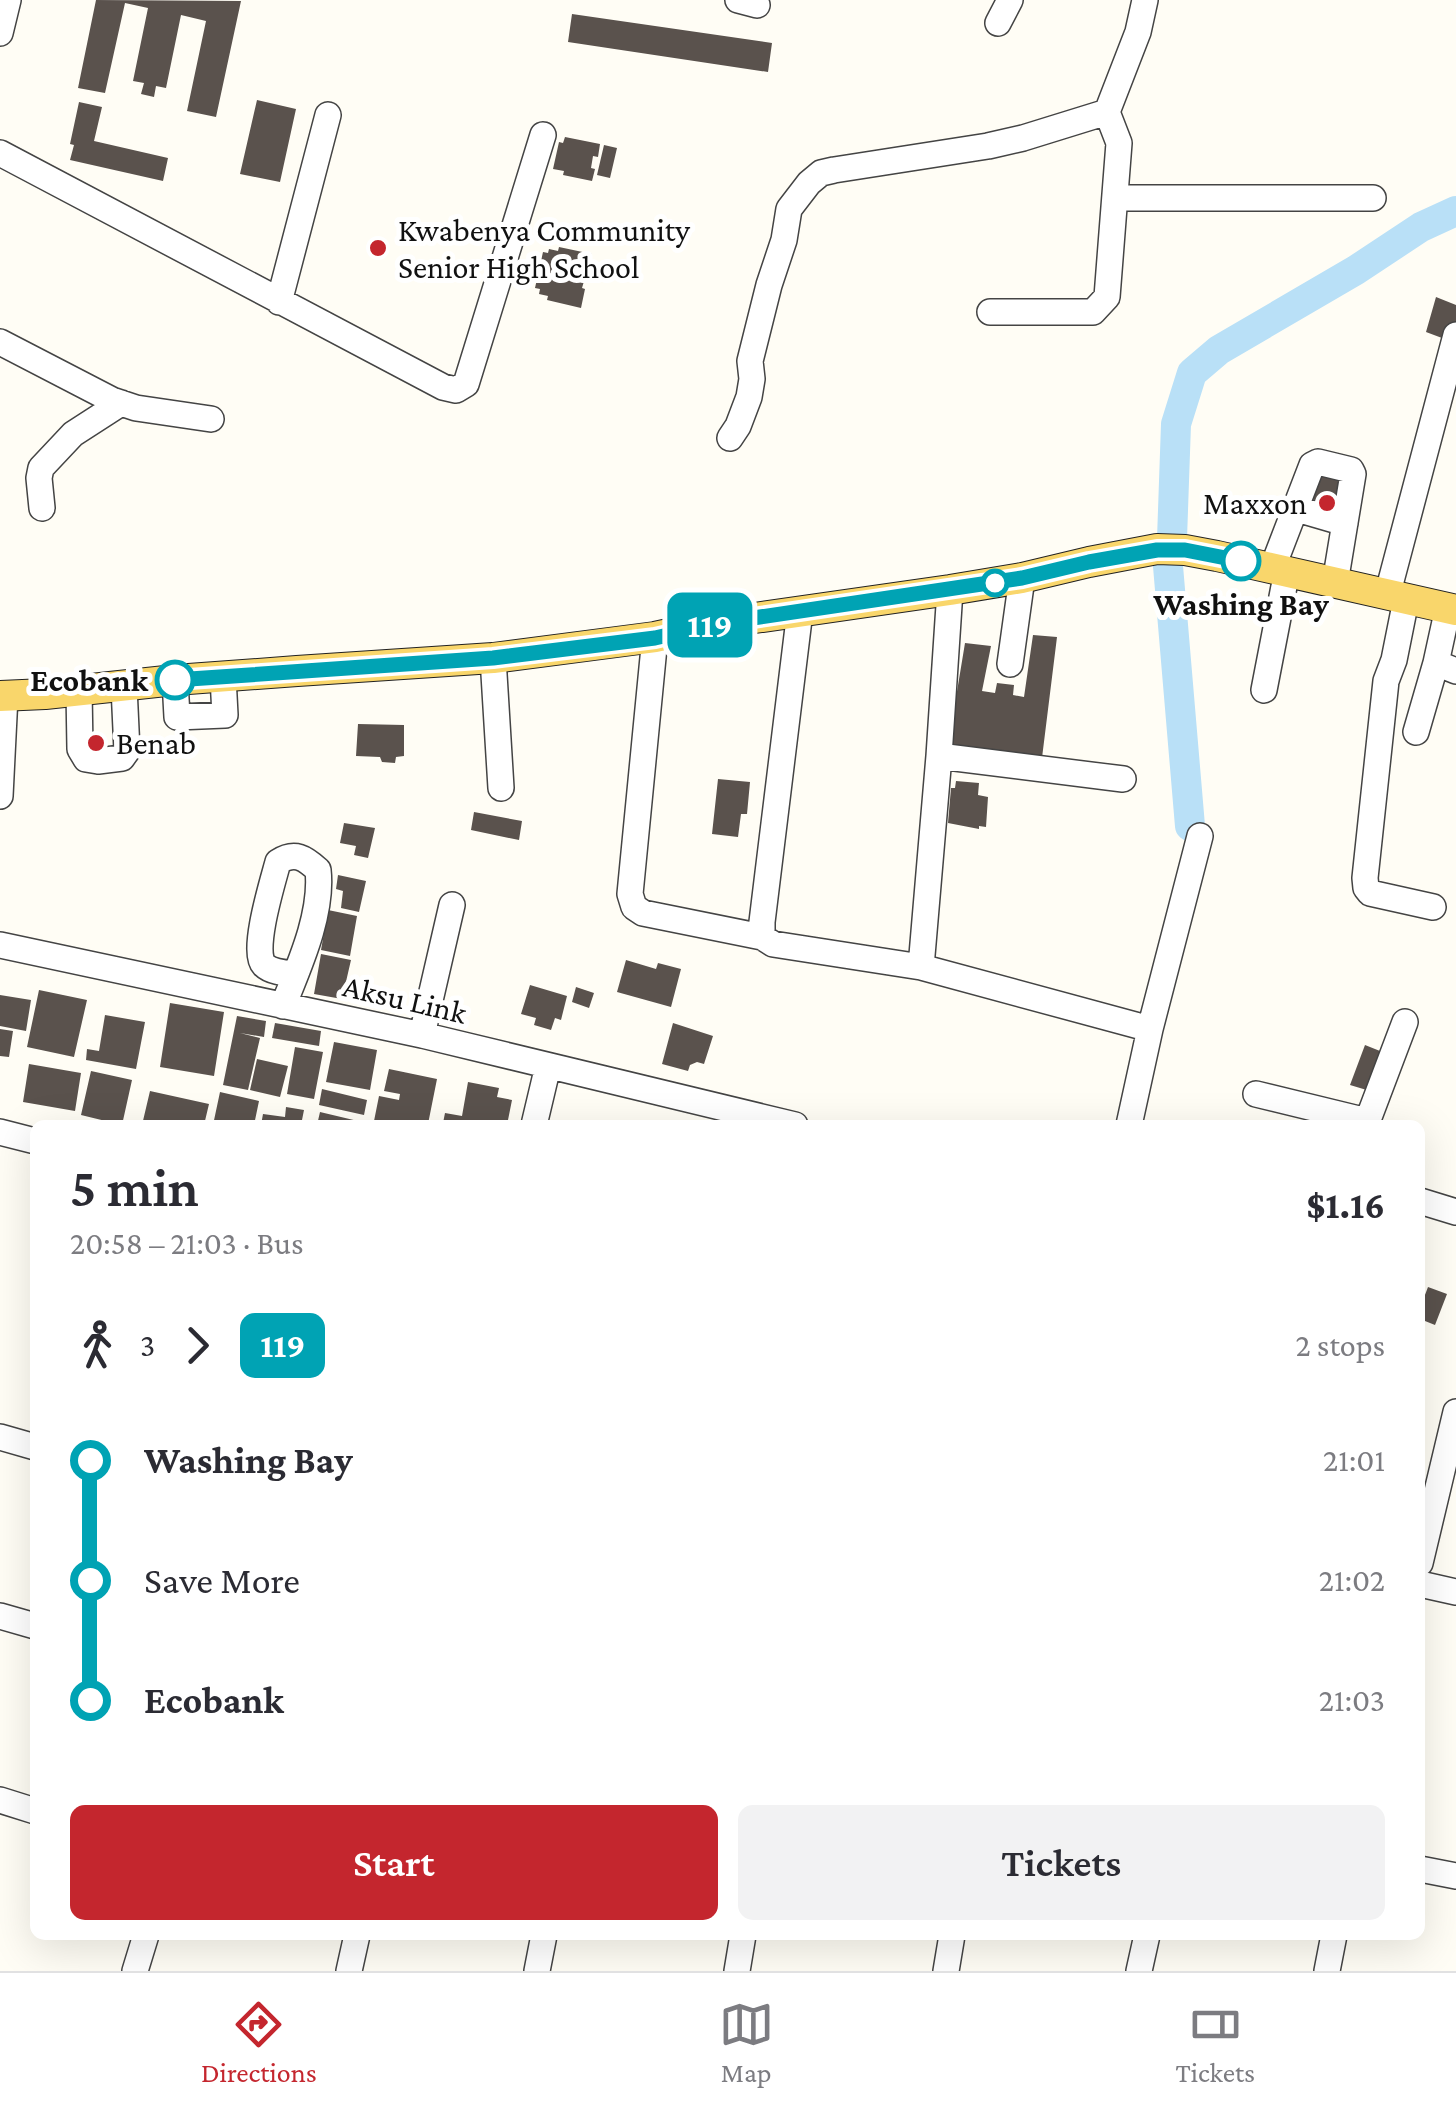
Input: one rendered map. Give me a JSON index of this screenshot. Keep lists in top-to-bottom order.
{
  "streets": {
    "street": ["Aksu Link"]
  },
  "places": [
    "Kwabenya Community Senior High School",
    "Maxxon",
    "Washing Bay",
    "Ecobank",
    "Benab"
  ],
  "lines": ["bus line 119"],
  "page": {
    "on_map": "119",
    "heading": ["5 min", "20:58 – 21:03 · Bus", "$1.16"],
    "legs": ["3", "119", "2 stops"],
    "list": [
      {
        "name": "Washing Bay",
        "value": "21:01"
      },
      {
        "name": "Save More",
        "value": "21:02"
      },
      {
        "name": "Ecobank",
        "value": "21:03"
      }
    ],
    "buttons": ["Start", "Tickets"],
    "tabs": ["Directions", "Map", "Tickets"]
  }
}
